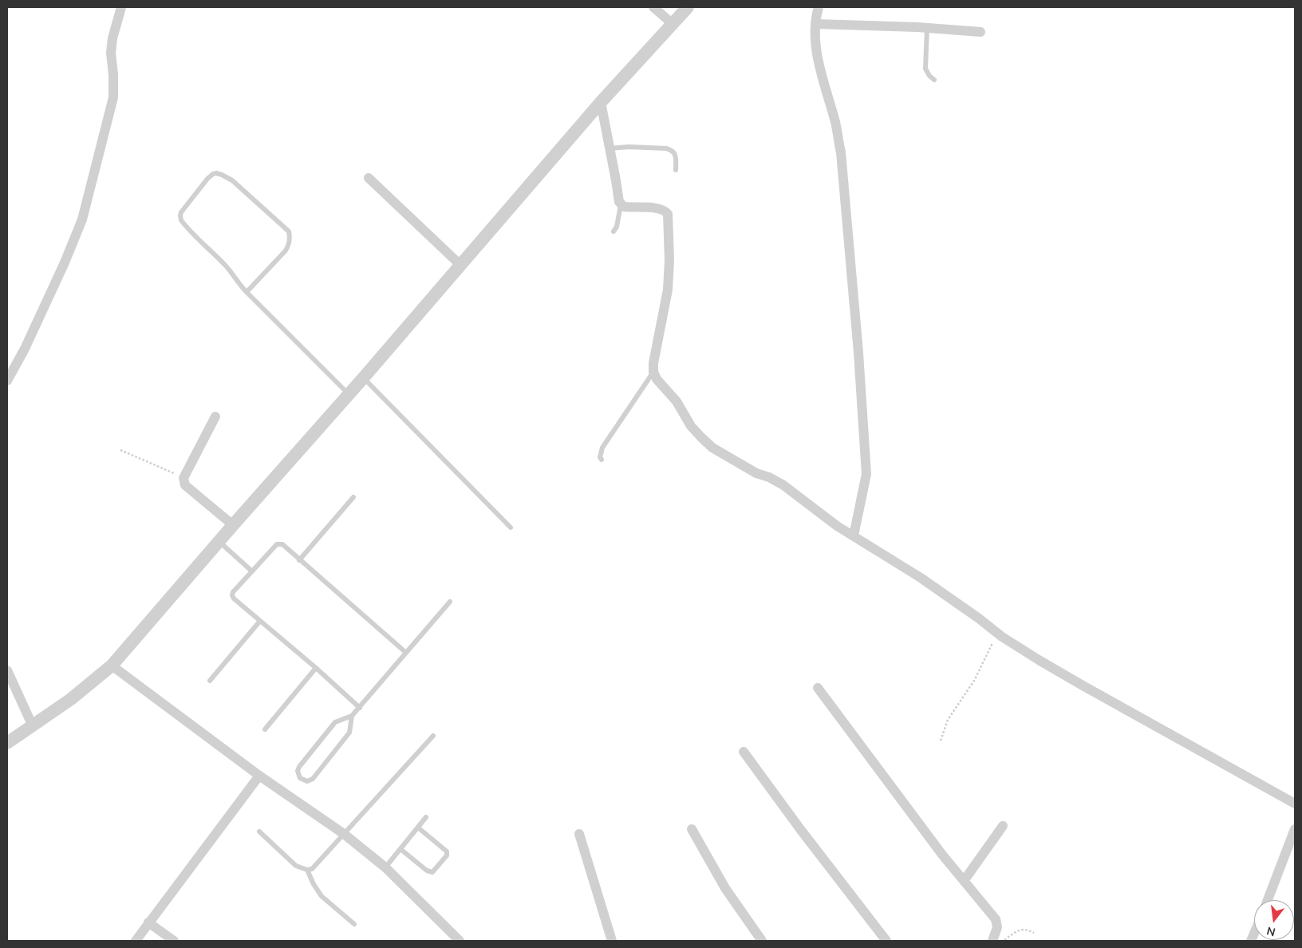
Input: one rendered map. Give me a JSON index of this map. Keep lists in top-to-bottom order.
{
  "north": "bottom"
}
